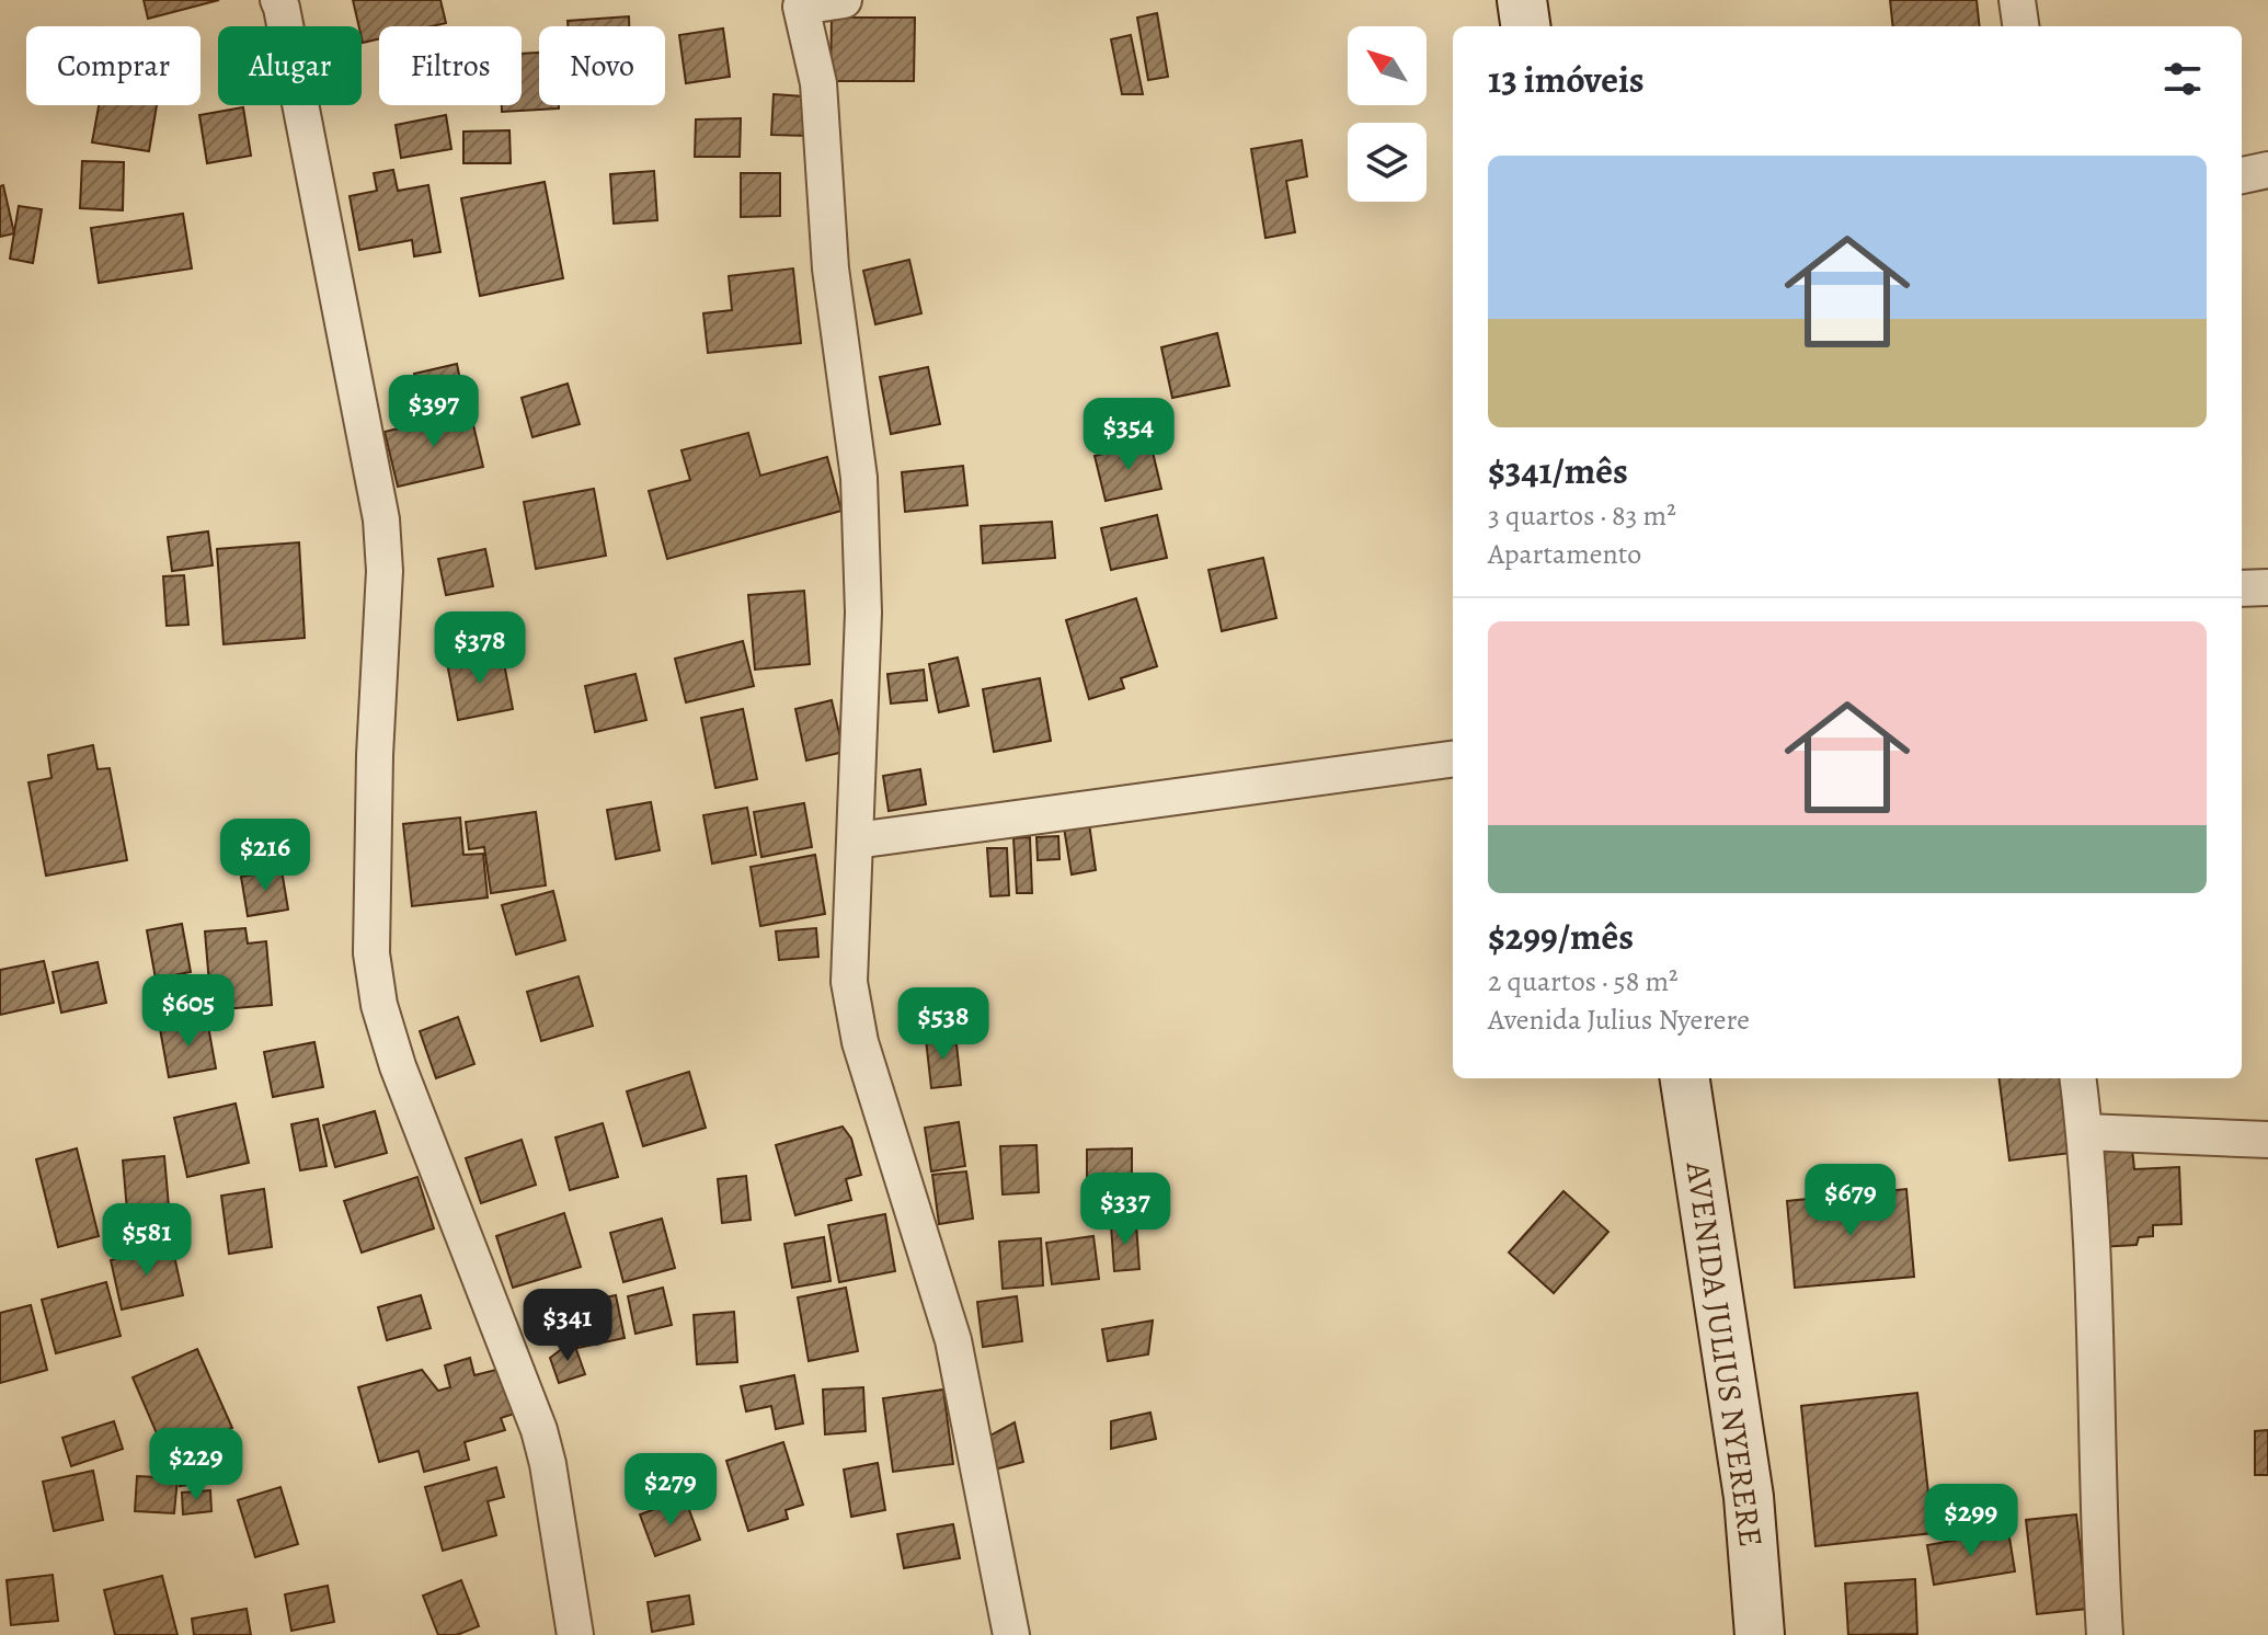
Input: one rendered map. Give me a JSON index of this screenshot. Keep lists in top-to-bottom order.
{
  "streets": {
    "street": ["AVENIDA JULIUS NYERERE"]
  },
  "north": "top left",
  "page": {
    "chip": [
      "Comprar",
      "Alugar",
      "Filtros",
      "Novo"
    ],
    "heading": "13 imóveis",
    "list": [
      {
        "name": "$341/mês",
        "note": "3 quartos · 83 m² · Apartamento"
      },
      {
        "name": "$299/mês",
        "note": "2 quartos · 58 m² · Avenida Julius Nyerere"
      }
    ],
    "price": [
      "$397",
      "$354",
      "$378",
      "$216",
      "$605",
      "$538",
      "$679",
      "$337",
      "$581",
      "$341",
      "$229",
      "$279",
      "$299"
    ]
  }
}
